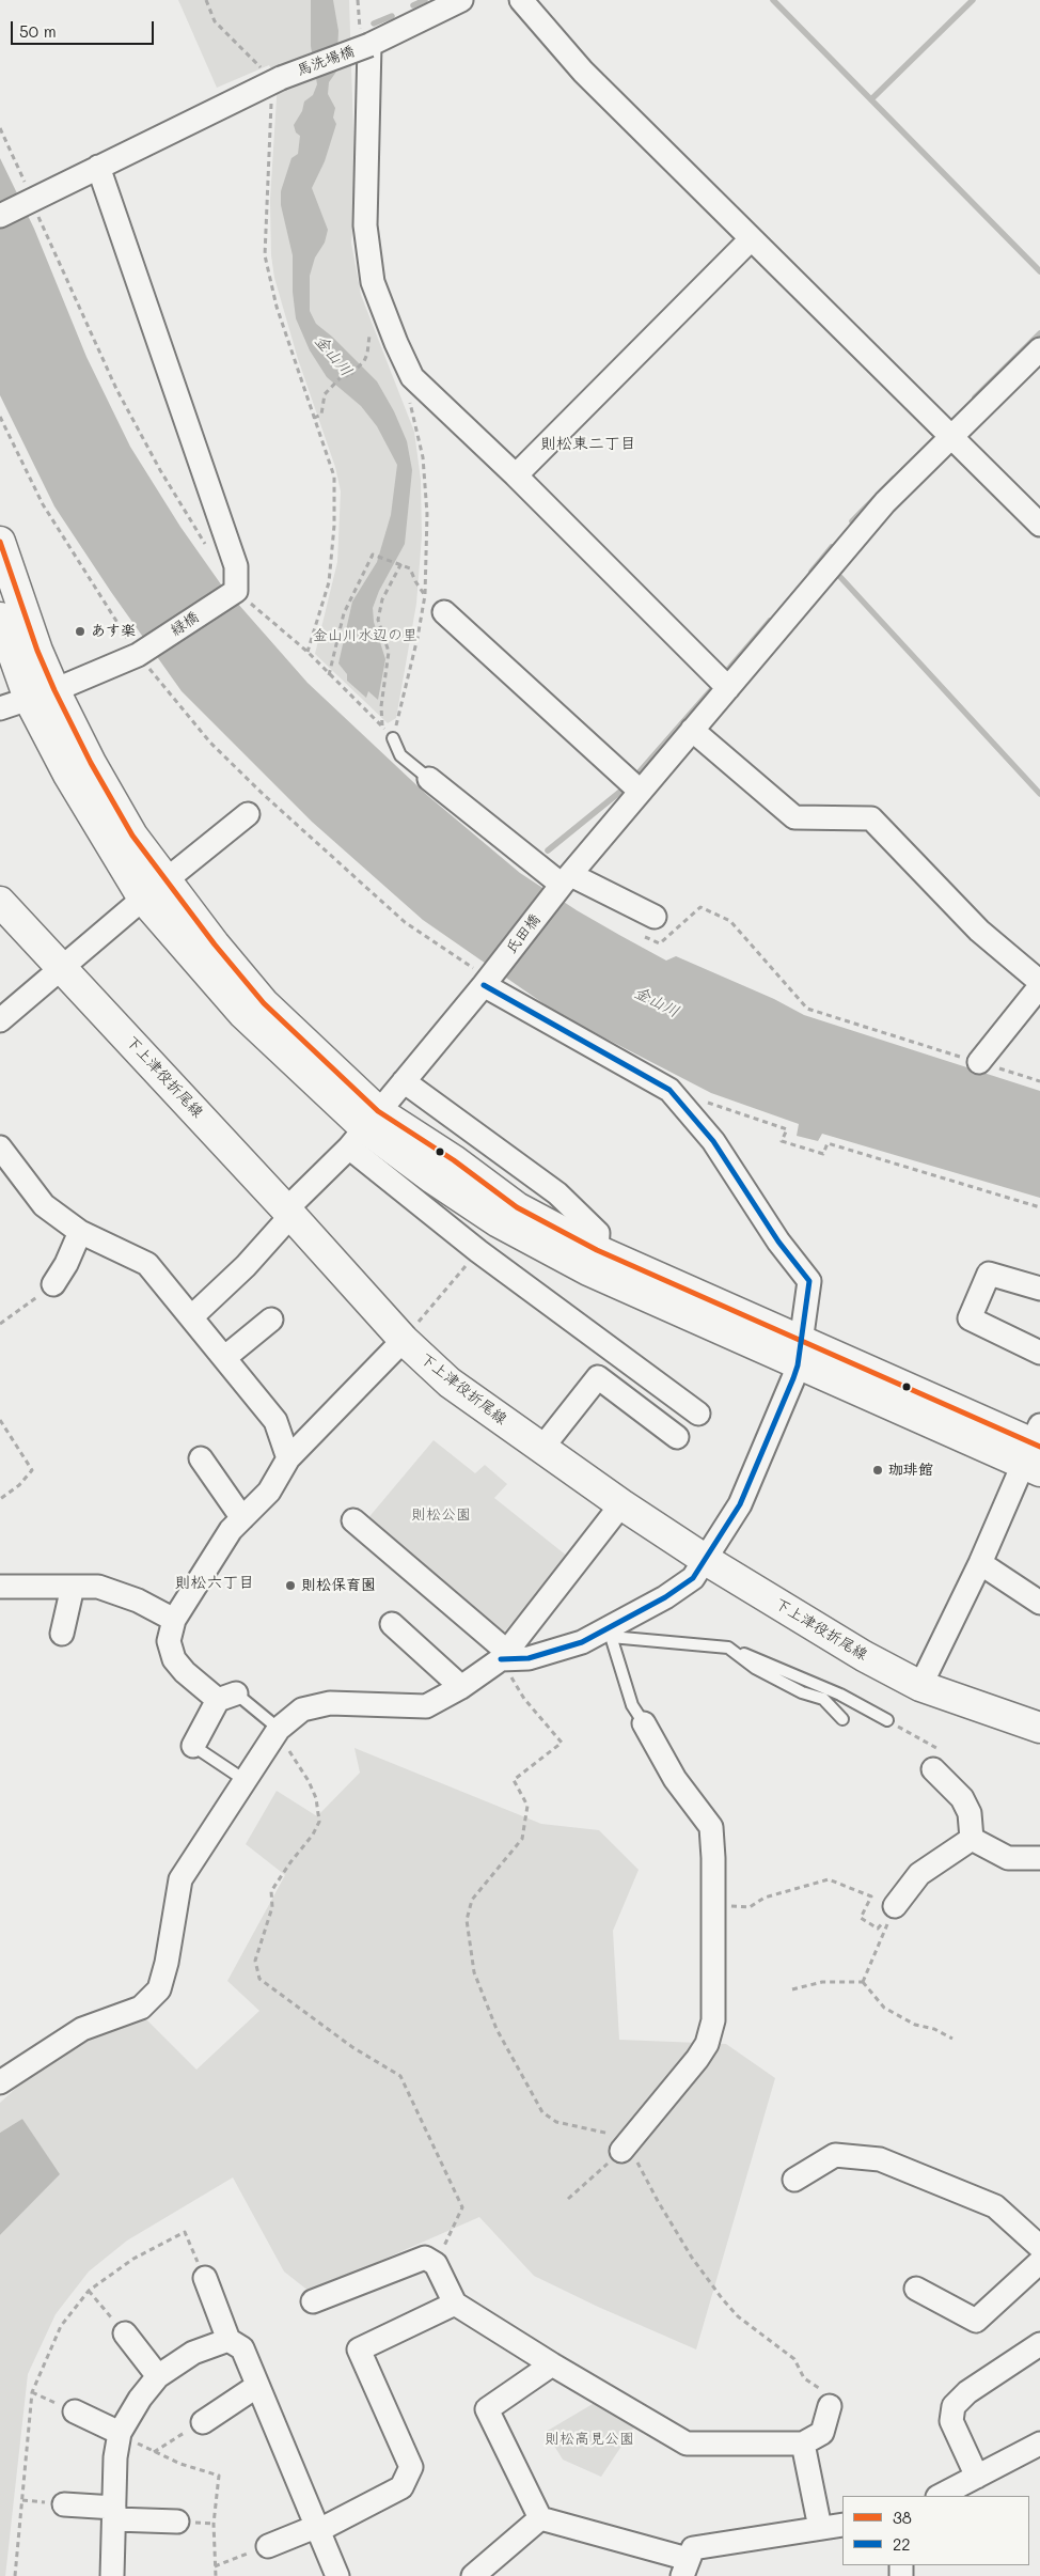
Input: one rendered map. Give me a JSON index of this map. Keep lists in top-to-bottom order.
{
  "streets": {
    "street": [
      "馬洗場橋",
      "緑橋",
      "氏田橋",
      "下上津役折尾線"
    ]
  },
  "crossings": [
    ["氏田橋", "下上津役折尾線"]
  ],
  "districts": ["則松東二丁目", "則松六丁目"],
  "water": ["金山川"],
  "parks": ["金山川水辺の里", "則松公園", "則松高見公園"],
  "places": ["あす楽", "珈琲館", "則松保育園"],
  "lines": ["transit line 38", "transit line 22"],
  "legend": ["38", "22"],
  "scale_bar": "50 m"
}
